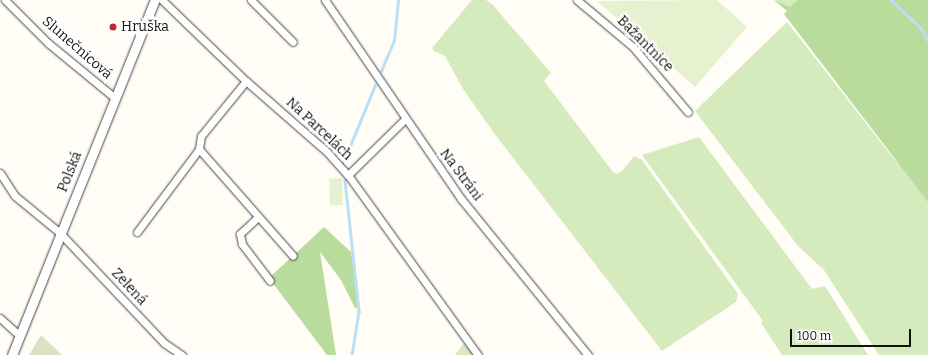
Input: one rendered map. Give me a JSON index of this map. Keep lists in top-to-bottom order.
{
  "streets": {
    "street": [
      "Bažantnice",
      "Slunečnicová",
      "Na Parcelách",
      "Polská",
      "Na Stráni",
      "Zelená"
    ]
  },
  "crossings": [
    ["Slunečnicová", "Polská"],
    ["Polská", "Zelená"]
  ],
  "places": ["Hruška"],
  "scale_bar": "100 m"
}
